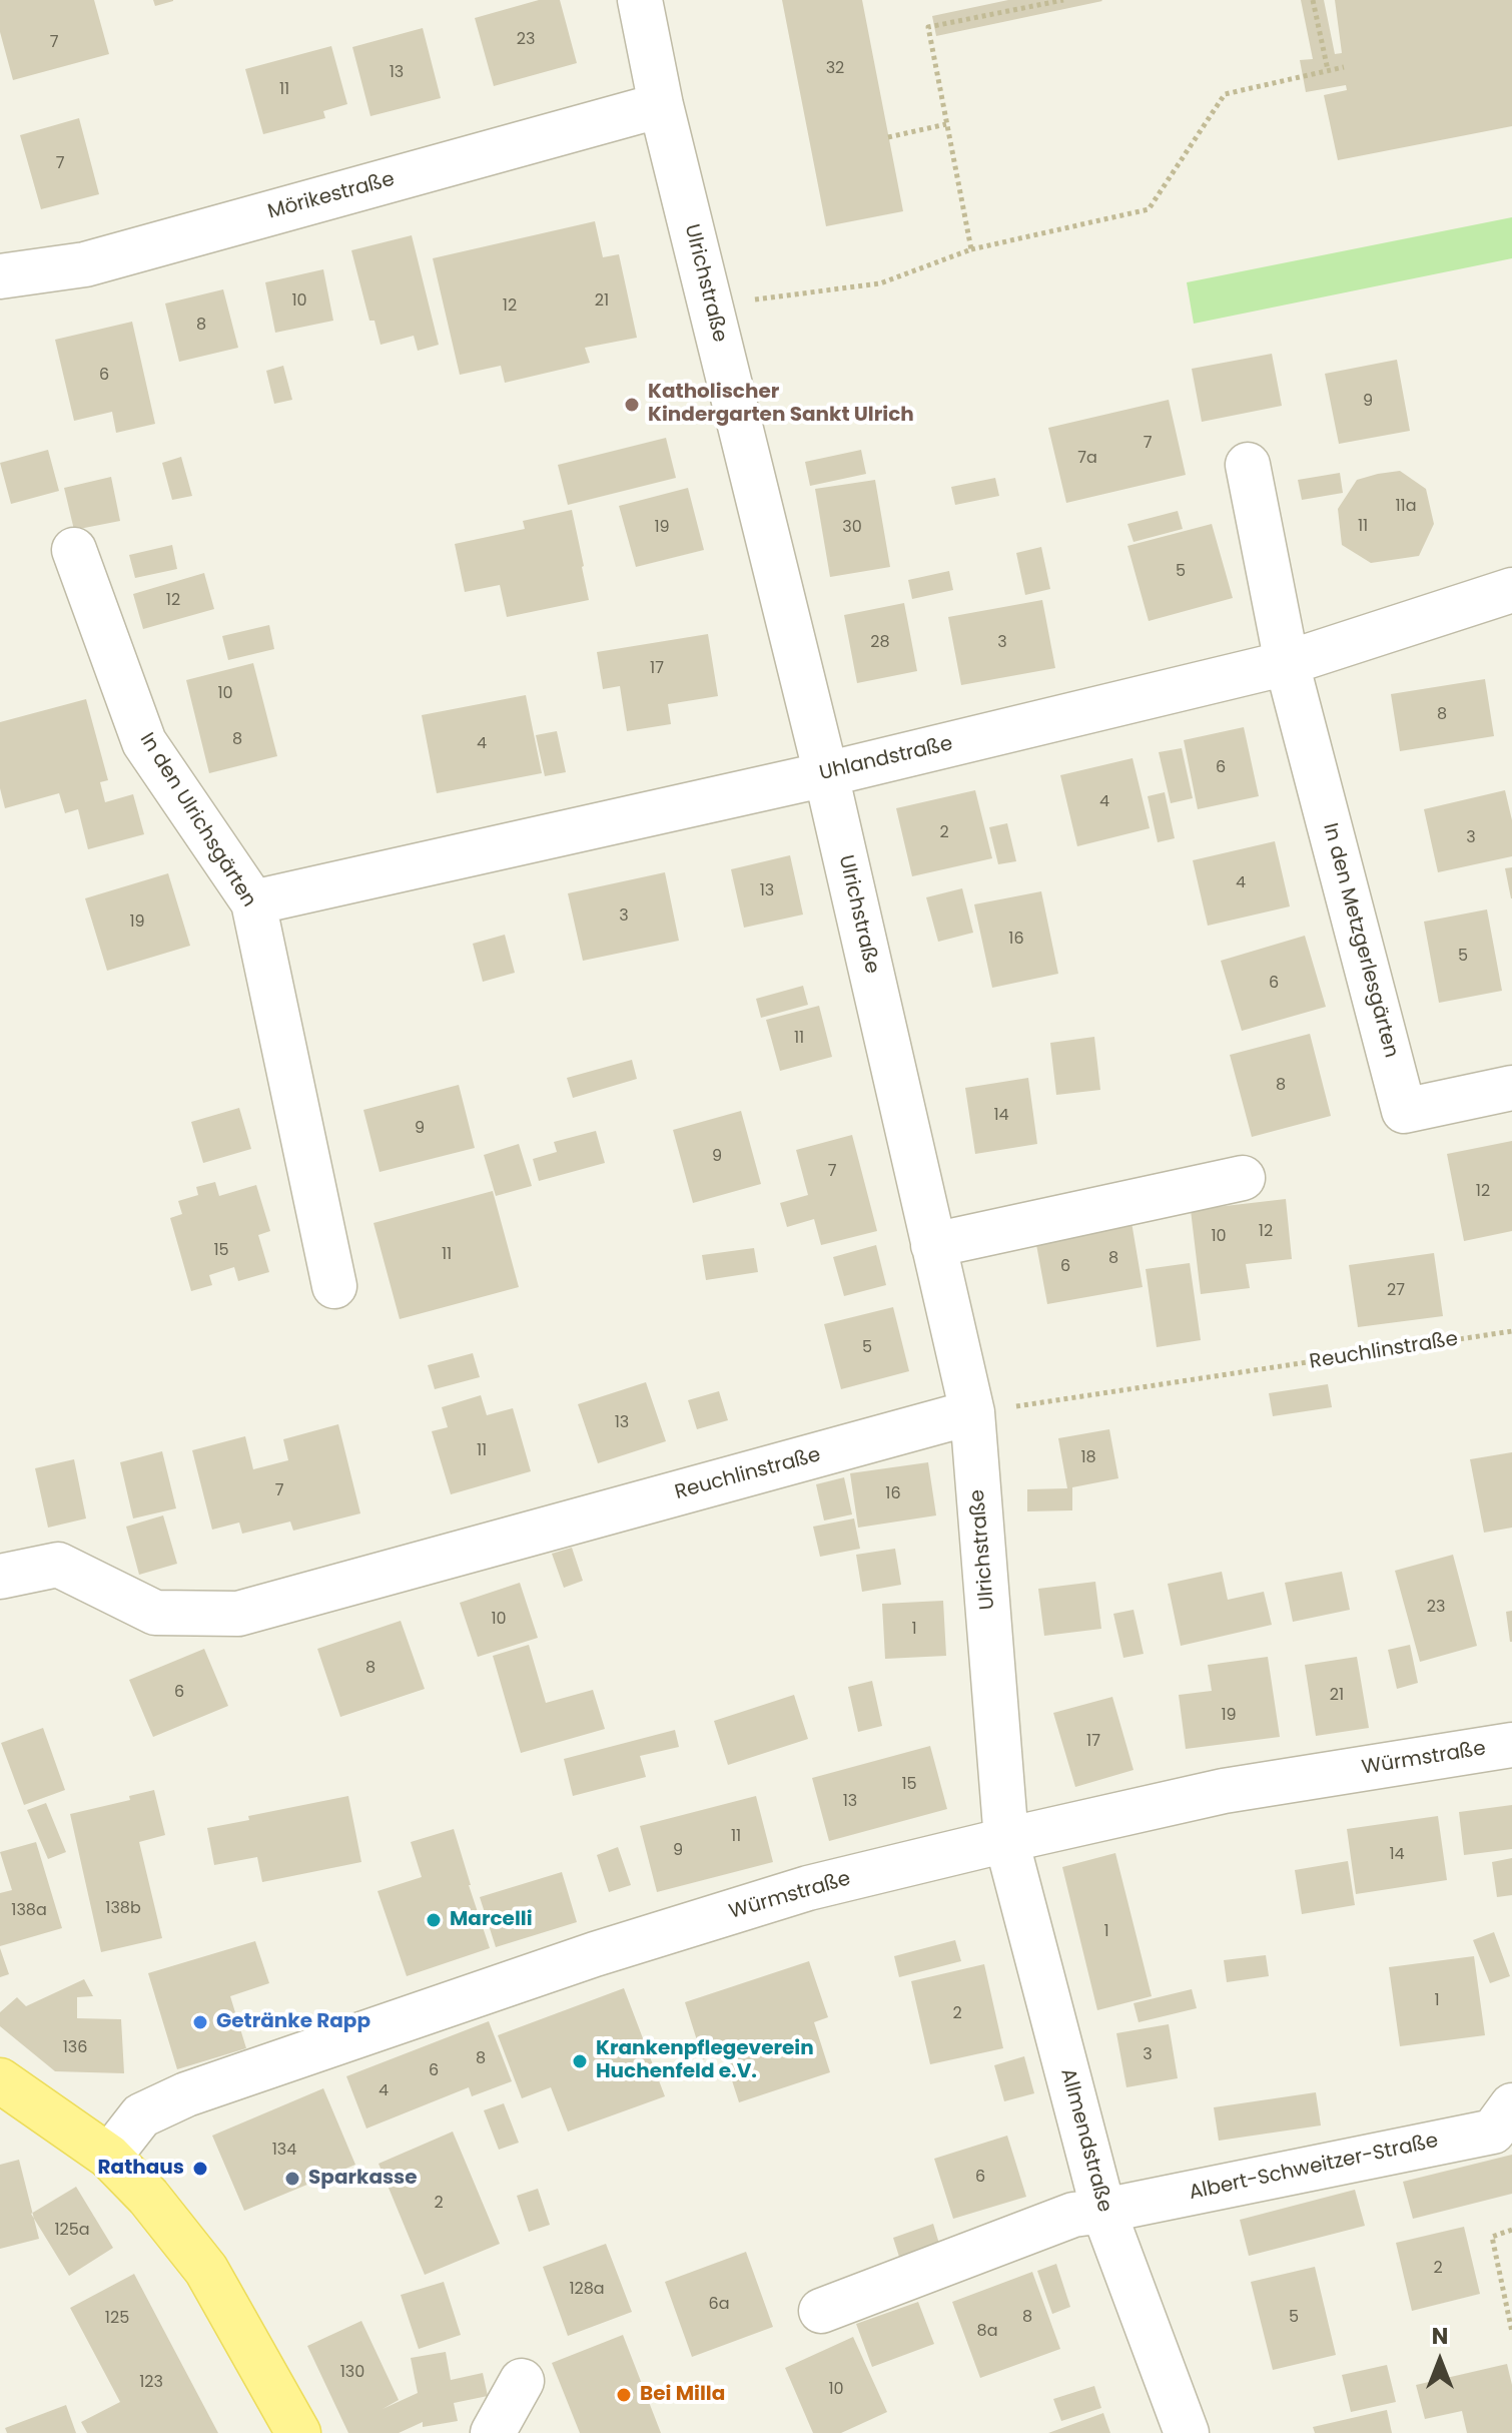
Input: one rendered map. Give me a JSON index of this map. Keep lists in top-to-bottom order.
{
  "streets": {
    "street": [
      "Mörikestraße",
      "Ulrichstraße",
      "Uhlandstraße",
      "In den Ulrichsgärten",
      "In den Metzgerlesgärten",
      "Reuchlinstraße",
      "Würmstraße",
      "Allmendstraße",
      "Albert-Schweitzer-Straße"
    ]
  },
  "crossings": [
    ["Mörikestraße", "Ulrichstraße"],
    ["Ulrichstraße", "Uhlandstraße"],
    ["Ulrichstraße", "Reuchlinstraße"],
    ["Ulrichstraße", "Würmstraße"],
    ["Ulrichstraße", "Allmendstraße"],
    ["Uhlandstraße", "In den Ulrichsgärten"],
    ["Uhlandstraße", "In den Metzgerlesgärten"],
    ["Würmstraße", "Allmendstraße"],
    ["Allmendstraße", "Albert-Schweitzer-Straße"]
  ],
  "places": [
    "Katholischer Kindergarten Sankt Ulrich",
    "Marcelli",
    "Getränke Rapp",
    "Krankenpflegeverein Huchenfeld e.V.",
    "Rathaus",
    "Sparkasse",
    "Bei Milla"
  ],
  "house_numbers": [
    "23",
    "7",
    "32",
    "13",
    "11",
    "7",
    "10",
    "21",
    "12",
    "8",
    "6",
    "9",
    "7",
    "7a",
    "11a",
    "11",
    "19",
    "30",
    "5",
    "12",
    "28",
    "3",
    "17",
    "10",
    "8",
    "8",
    "4",
    "6",
    "4",
    "2",
    "3",
    "4",
    "13",
    "3",
    "19",
    "16",
    "5",
    "6",
    "11",
    "8",
    "14",
    "9",
    "9",
    "7",
    "12",
    "12",
    "10",
    "15",
    "11",
    "8",
    "6",
    "27",
    "5",
    "13",
    "11",
    "18",
    "7",
    "16",
    "23",
    "10",
    "1",
    "8",
    "6",
    "21",
    "19",
    "17",
    "15",
    "13",
    "11",
    "9",
    "14",
    "138b",
    "138a",
    "1",
    "1",
    "2",
    "136",
    "3",
    "8",
    "6",
    "4",
    "134",
    "6",
    "2",
    "125a",
    "2",
    "128a",
    "6a",
    "8",
    "5",
    "125",
    "8a",
    "130",
    "123",
    "10"
  ],
  "north": "top"
}
